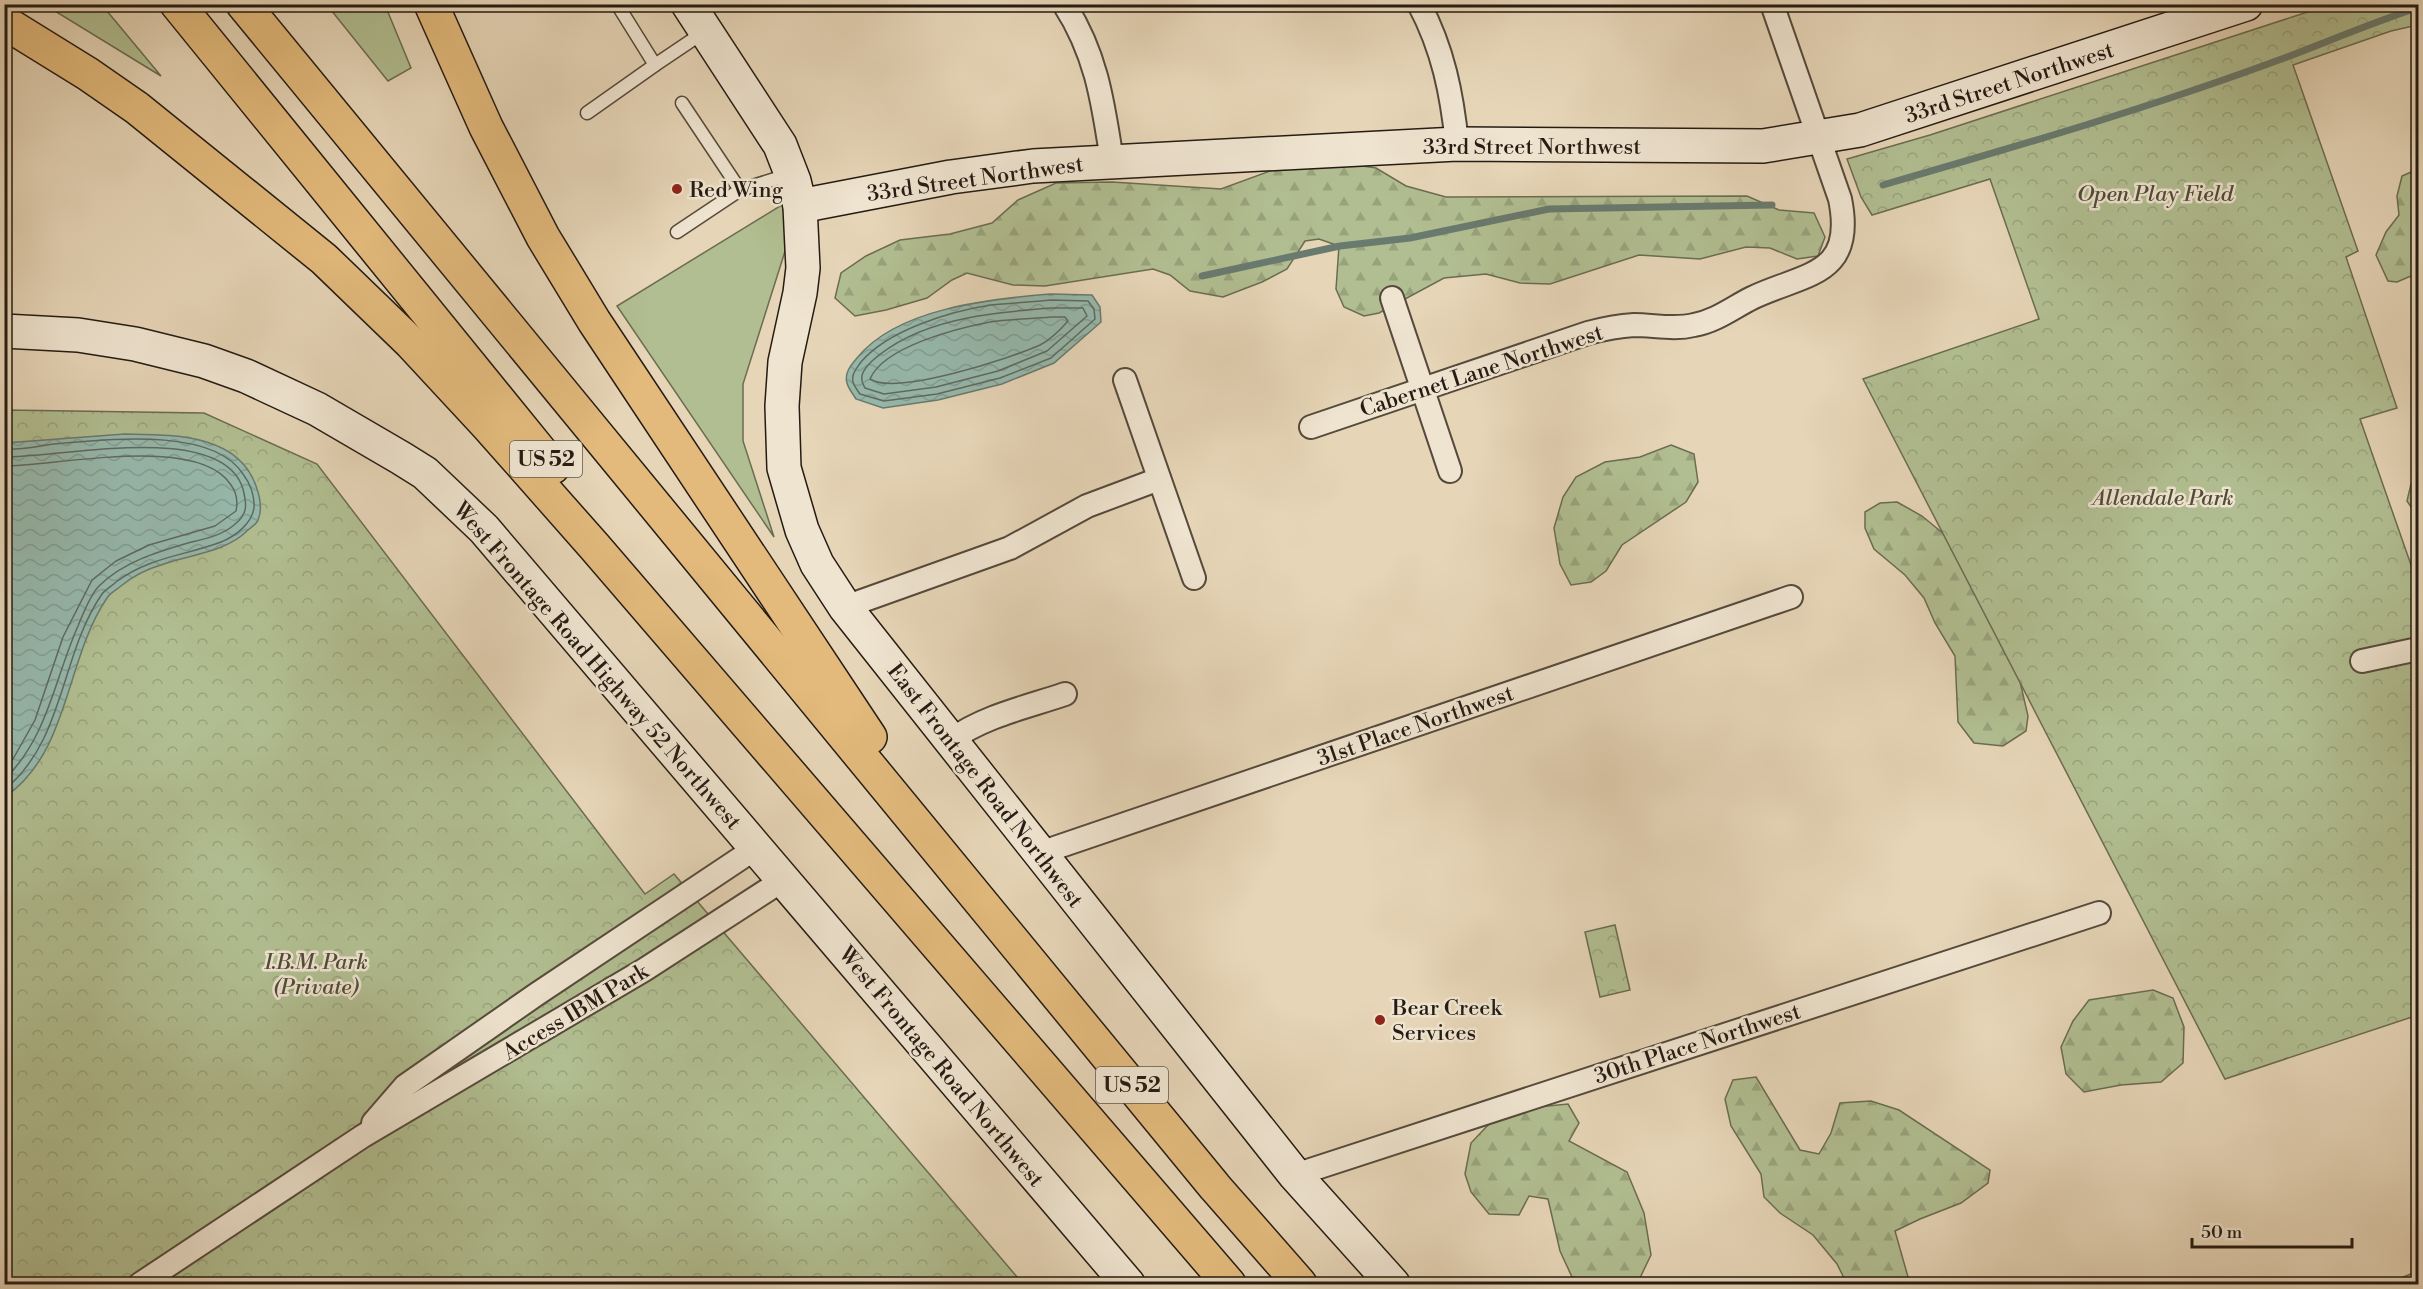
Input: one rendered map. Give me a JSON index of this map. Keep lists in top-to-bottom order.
{
  "streets": {
    "highway": ["US 52"],
    "street": [
      "33rd Street Northwest",
      "Cabernet Lane Northwest",
      "West Frontage Road Highway 52 Northwest",
      "31st Place Northwest",
      "East Frontage Road Northwest",
      "Access IBM Park",
      "30th Place Northwest",
      "West Frontage Road Northwest"
    ]
  },
  "crossings": [
    ["33rd Street Northwest", "Cabernet Lane Northwest"],
    ["33rd Street Northwest", "East Frontage Road Northwest"],
    ["West Frontage Road Highway 52 Northwest", "Access IBM Park"],
    ["West Frontage Road Highway 52 Northwest", "West Frontage Road Northwest"],
    ["31st Place Northwest", "East Frontage Road Northwest"],
    ["East Frontage Road Northwest", "30th Place Northwest"],
    ["Access IBM Park", "West Frontage Road Northwest"]
  ],
  "parks": ["Open Play Field", "Allendale Park", "I.B.M. Park (Private)"],
  "places": ["Red Wing", "Bear Creek Services"],
  "scale_bar": "50 m"
}
